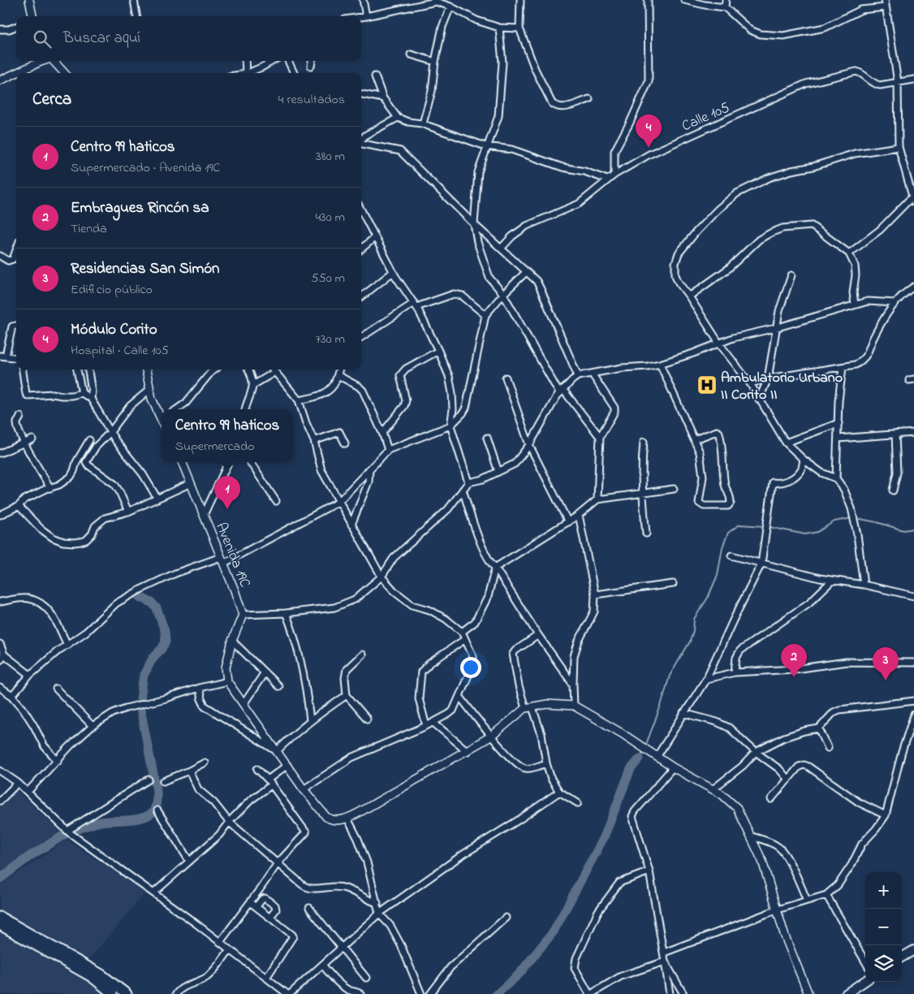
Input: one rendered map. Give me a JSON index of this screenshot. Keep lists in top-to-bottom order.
{
  "streets": {
    "street": ["Calle 105", "Avenida 19C"]
  },
  "places": {
    "hospital": ["Ambulatorio Urbano II Corito II"]
  },
  "page": {
    "search": "Buscar aquí",
    "heading": ["Cerca", "4 resultados"],
    "pins": [
      "4",
      "1",
      "2",
      "3"
    ],
    "list": [
      {
        "mark": "1",
        "name": "Centro 99 haticos",
        "note": "Supermercado · Avenida 19C",
        "value": "380 m"
      },
      {
        "mark": "2",
        "name": "Embragues Rincón sa",
        "note": "Tienda",
        "value": "430 m"
      },
      {
        "mark": "3",
        "name": "Residencias San Simón",
        "note": "Edificio público",
        "value": "550 m"
      },
      {
        "mark": "4",
        "name": "Módulo Corito",
        "note": "Hospital · Calle 105",
        "value": "730 m"
      }
    ],
    "popup": ["Centro 99 haticos", "Supermercado"],
    "map_buttons": ["+", "−"]
  }
}
